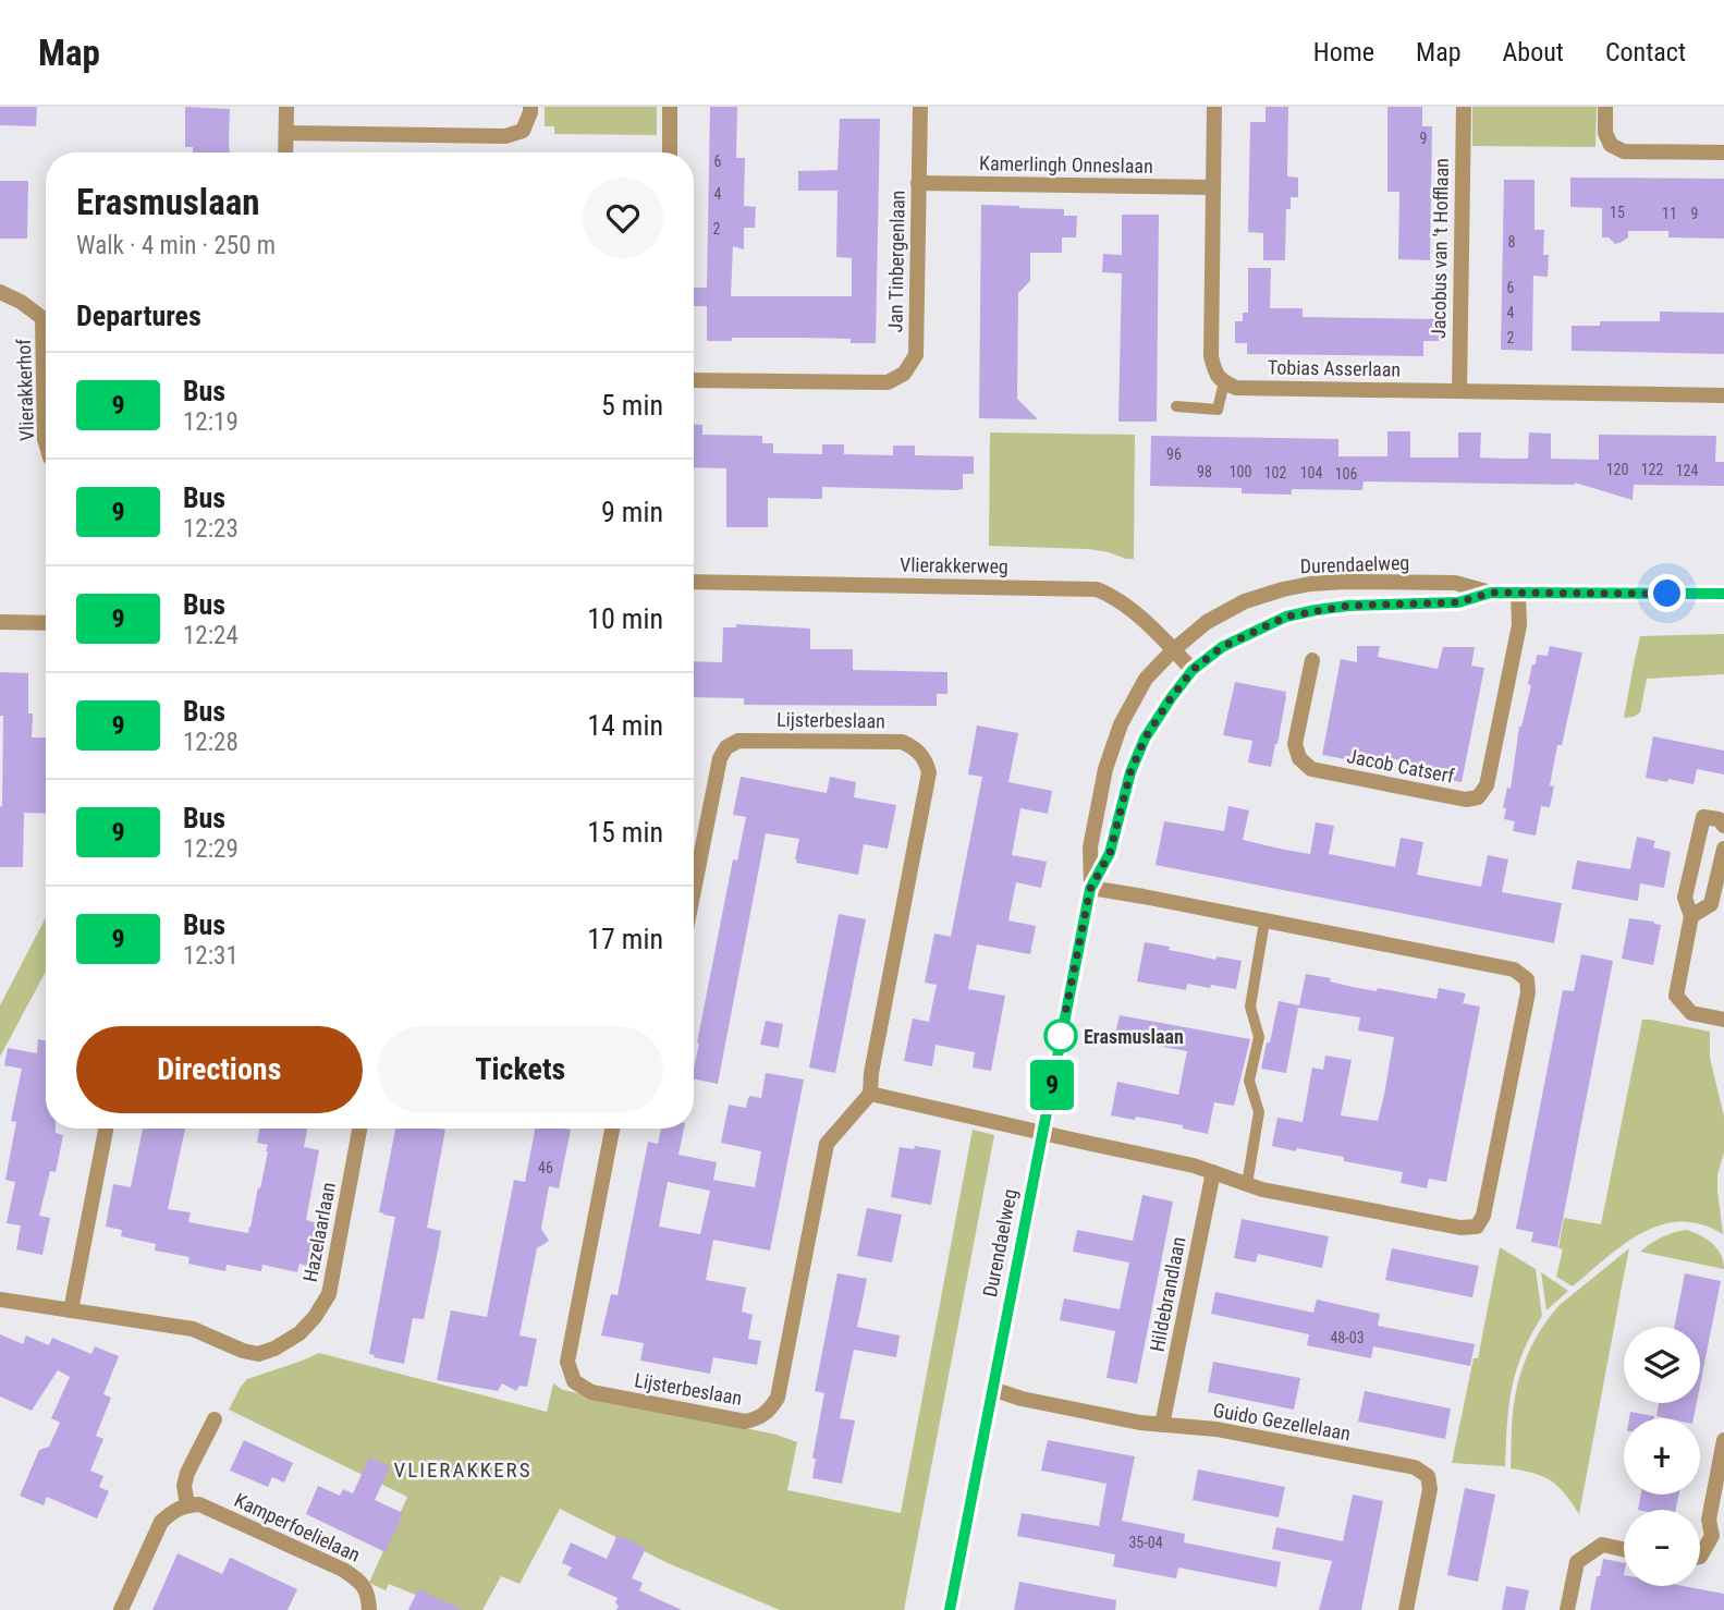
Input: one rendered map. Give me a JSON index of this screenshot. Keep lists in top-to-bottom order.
{
  "streets": {
    "street": [
      "Kamerlingh Onneslaan",
      "Jacobus van 't Hofflaan",
      "Jan Tinbergenlaan",
      "Tobias Asserlaan",
      "Vlierakkerhof",
      "Durendaelweg",
      "Vlierakkerweg",
      "Lijsterbeslaan",
      "Jacob Catserf",
      "Hazelaarlaan",
      "Hildebrandlaan",
      "Guido Gezellelaan",
      "Kamperfoelielaan"
    ]
  },
  "crossings": [
    ["Kamerlingh Onneslaan", "Jan Tinbergenlaan"],
    ["Jacobus van 't Hofflaan", "Tobias Asserlaan"],
    ["Durendaelweg", "Vlierakkerweg"],
    ["Durendaelweg", "Jacob Catserf"],
    ["Durendaelweg", "Guido Gezellelaan"],
    ["Hildebrandlaan", "Guido Gezellelaan"]
  ],
  "districts": ["VLIERAKKERS"],
  "places": ["Erasmuslaan"],
  "lines": ["bus line 9"],
  "house_numbers": [
    "9",
    "6",
    "4",
    "15",
    "11",
    "9",
    "2",
    "8",
    "6",
    "4",
    "2",
    "96",
    "120",
    "122",
    "124",
    "98",
    "100",
    "102",
    "104",
    "106",
    "46",
    "48-03",
    "35-04"
  ],
  "page": {
    "header": "Map",
    "nav": [
      "Home",
      "Map",
      "About",
      "Contact"
    ],
    "on_map": "9",
    "heading": [
      ["Erasmuslaan", "Walk · 4 min · 250 m"],
      "Departures"
    ],
    "list": [
      {
        "mark": "9",
        "name": "Bus",
        "note": "12:19",
        "value": "5 min"
      },
      {
        "mark": "9",
        "name": "Bus",
        "note": "12:23",
        "value": "9 min"
      },
      {
        "mark": "9",
        "name": "Bus",
        "note": "12:24",
        "value": "10 min"
      },
      {
        "mark": "9",
        "name": "Bus",
        "note": "12:28",
        "value": "14 min"
      },
      {
        "mark": "9",
        "name": "Bus",
        "note": "12:29",
        "value": "15 min"
      },
      {
        "mark": "9",
        "name": "Bus",
        "note": "12:31",
        "value": "17 min"
      }
    ],
    "buttons": ["Directions", "Tickets"],
    "map_buttons": ["+", "−"]
  }
}
